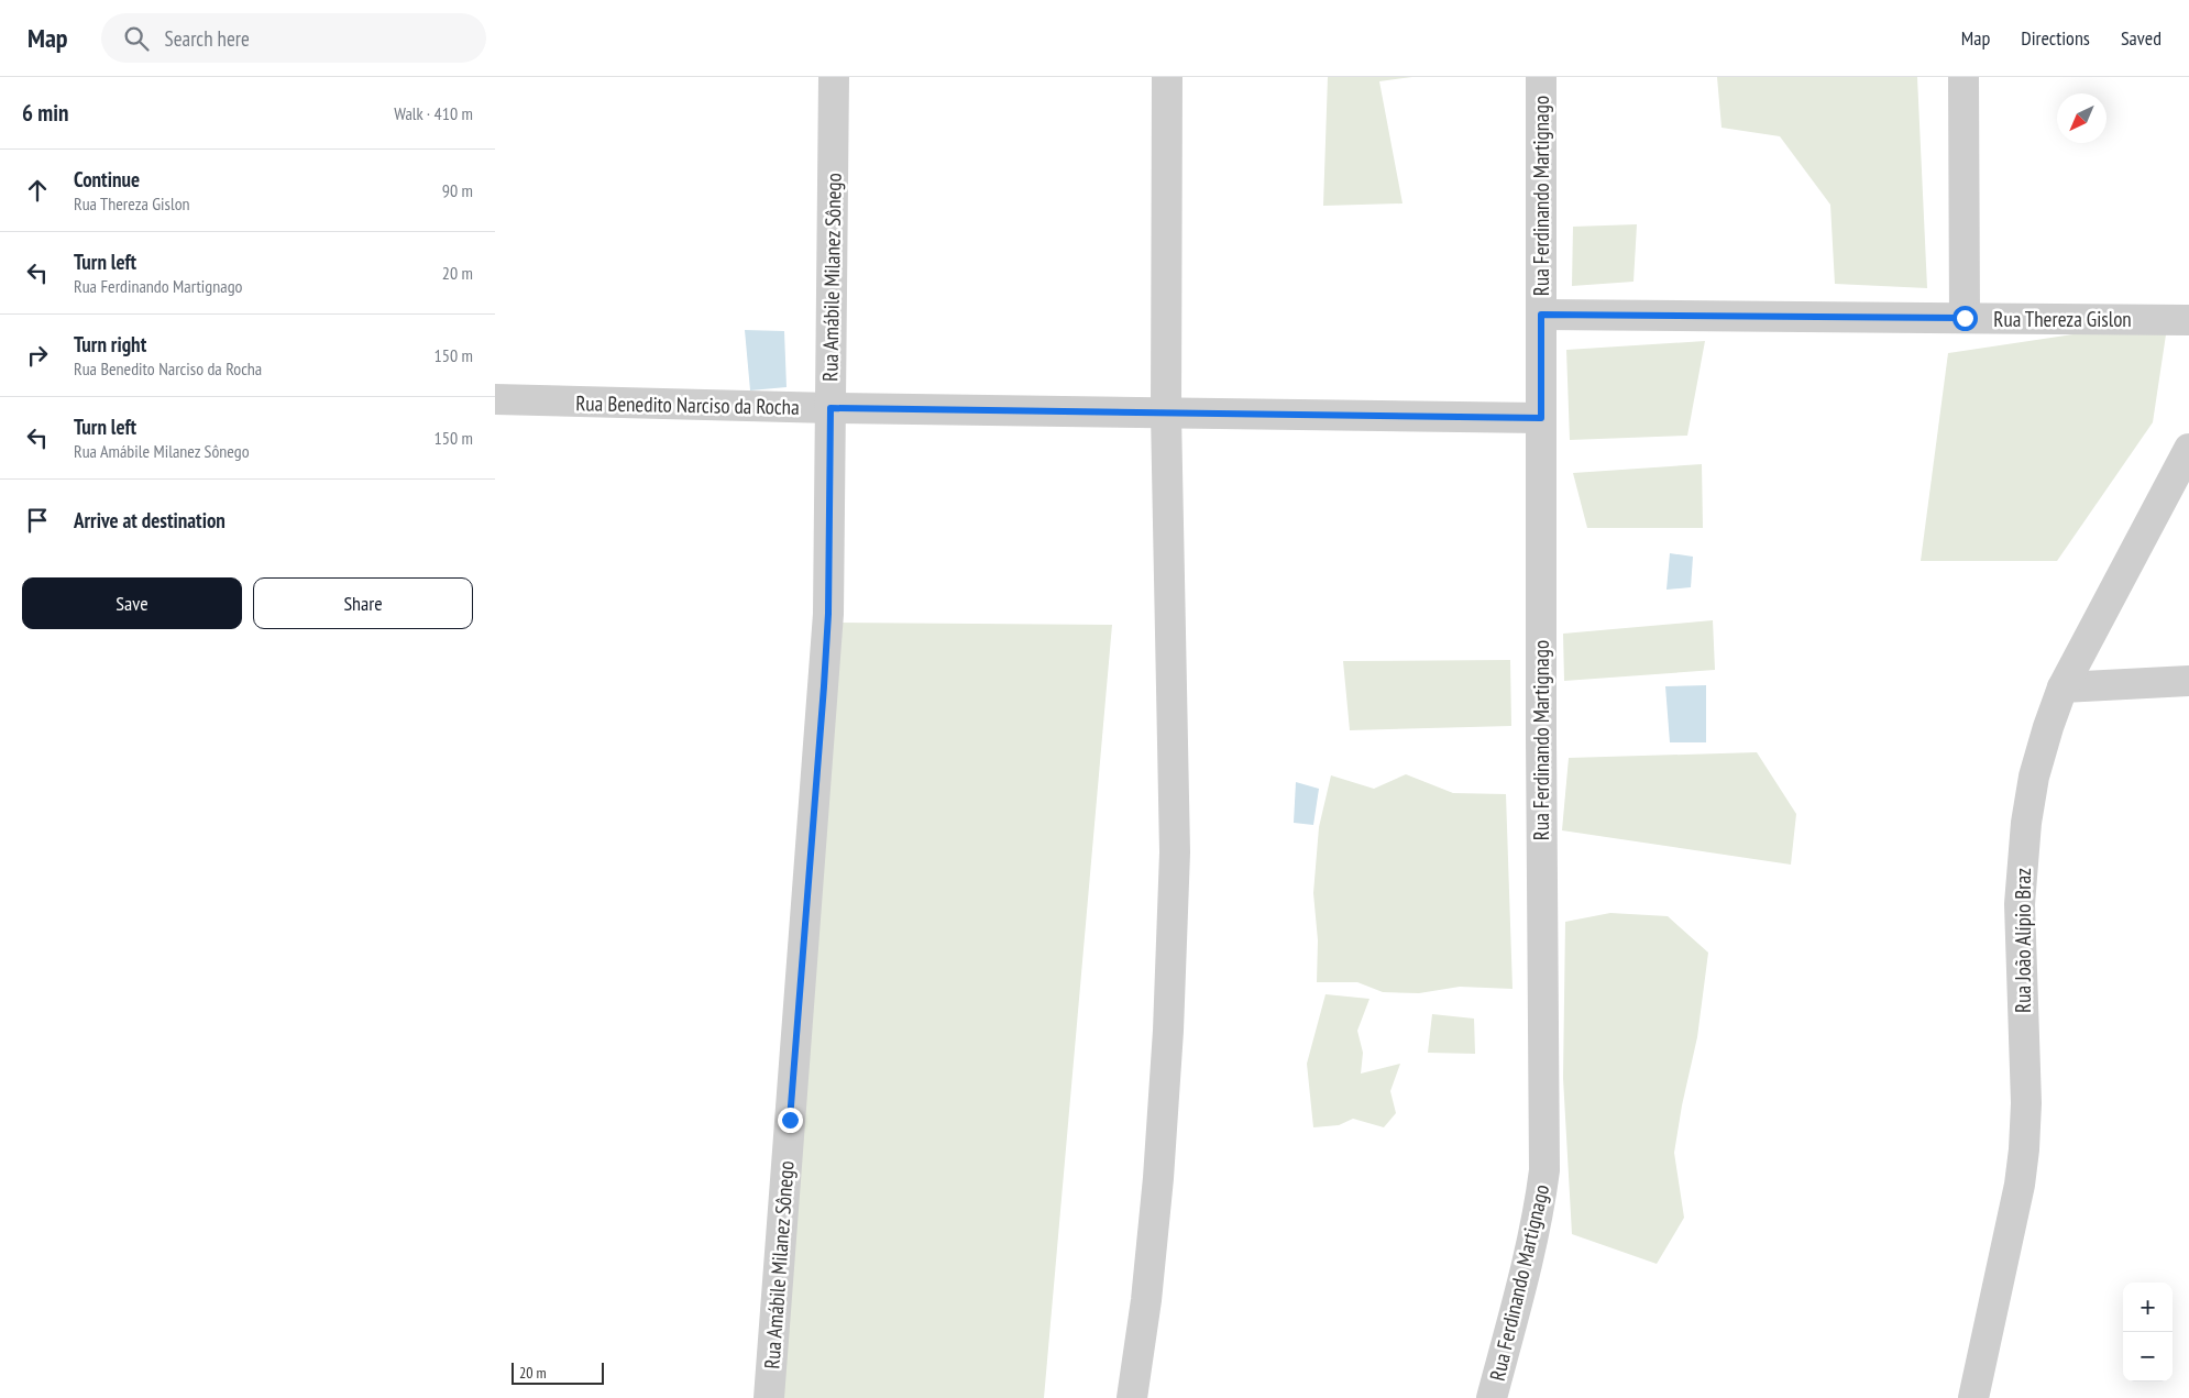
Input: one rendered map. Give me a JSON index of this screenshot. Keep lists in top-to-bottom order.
{
  "streets": {
    "street": [
      "Rua Ferdinando Martignago",
      "Rua Amábile Milanez Sônego",
      "Rua Thereza Gislon",
      "Rua Benedito Narciso da Rocha",
      "Rua João Alípio Braz"
    ]
  },
  "crossings": [
    ["Rua Ferdinando Martignago", "Rua Thereza Gislon"],
    ["Rua Ferdinando Martignago", "Rua Benedito Narciso da Rocha"],
    ["Rua Amábile Milanez Sônego", "Rua Benedito Narciso da Rocha"]
  ],
  "scale_bar": "20 m",
  "north": "bottom left",
  "page": {
    "header": "Map",
    "search": "Search here",
    "nav": ["Map", "Directions", "Saved"],
    "heading": ["6 min", "Walk · 410 m"],
    "list": [
      ["Continue", "Rua Thereza Gislon", "90 m"],
      ["Turn left", "Rua Ferdinando Martignago", "20 m"],
      ["Turn right", "Rua Benedito Narciso da Rocha", "150 m"],
      ["Turn left", "Rua Amábile Milanez Sônego", "150 m"],
      "Arrive at destination"
    ],
    "buttons": ["Save", "Share"],
    "map_buttons": ["+", "−"],
    "scale": "20 m"
  }
}
